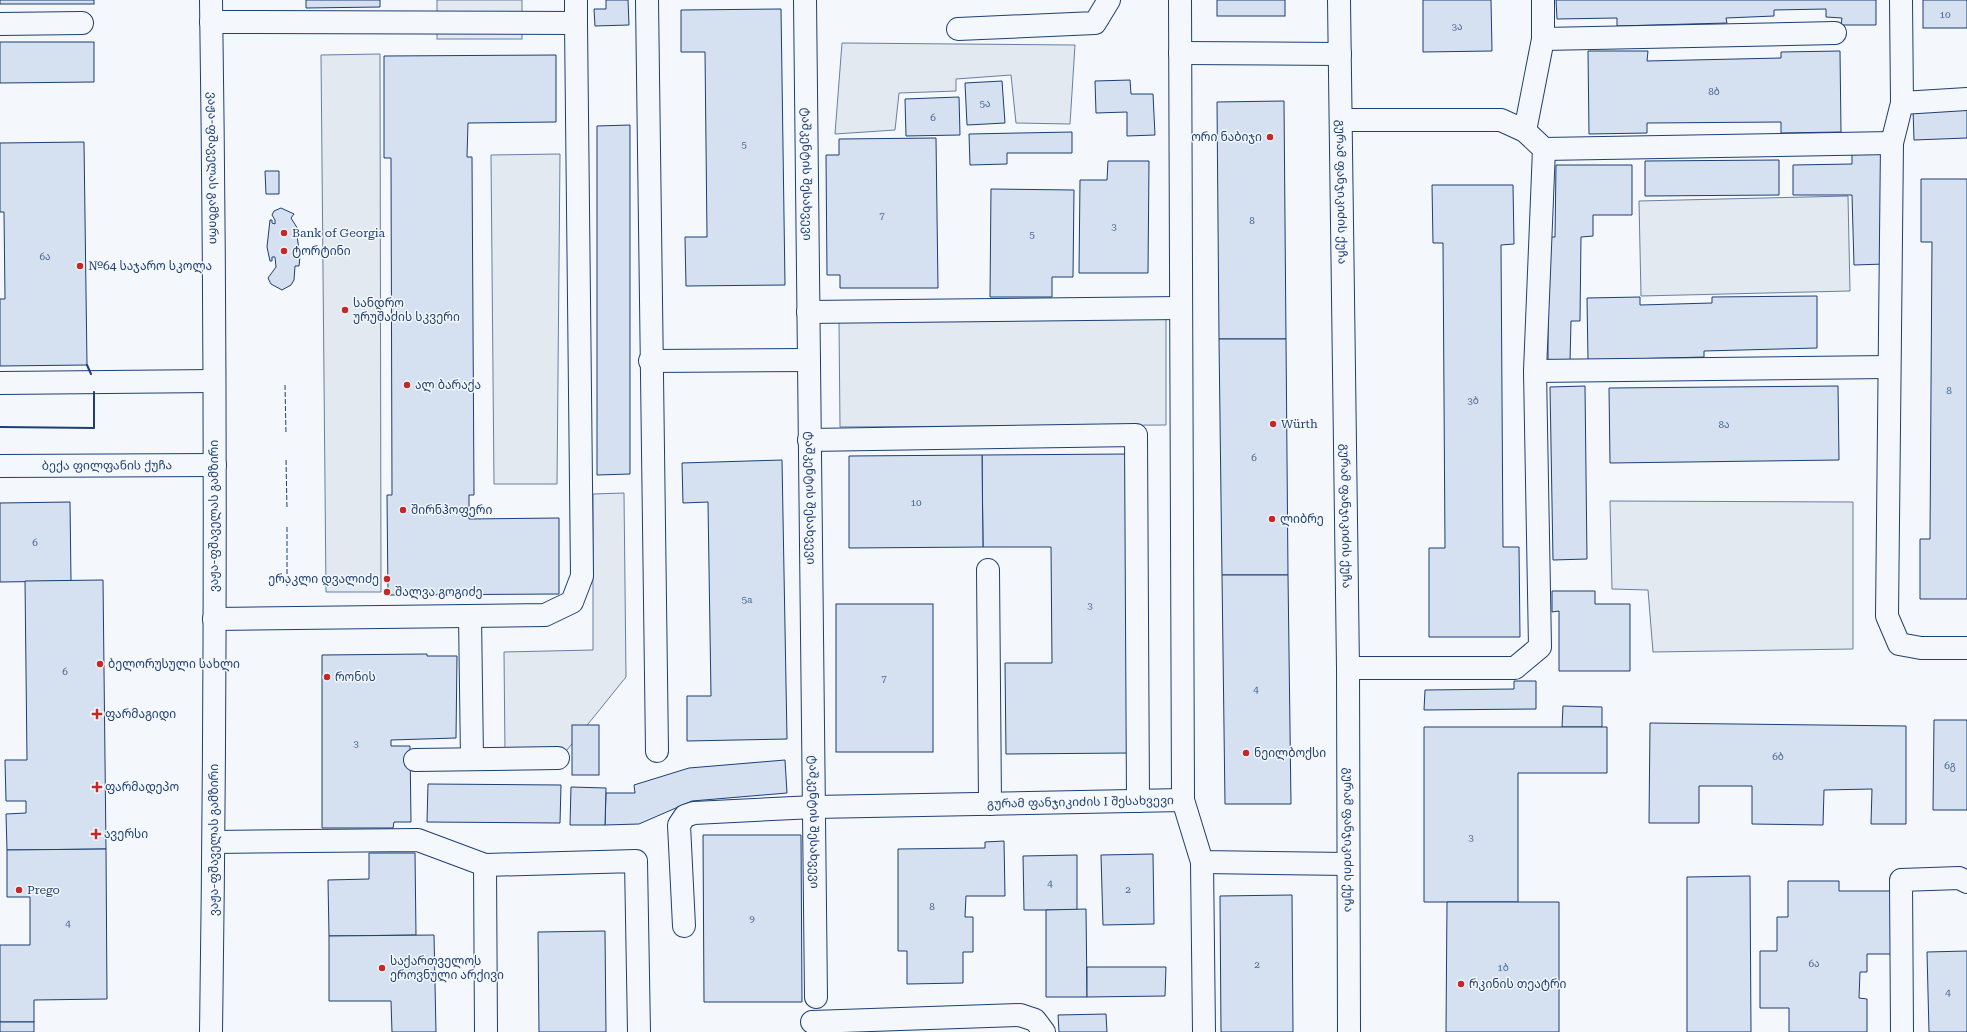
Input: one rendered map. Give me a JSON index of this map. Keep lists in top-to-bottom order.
{
  "streets": {
    "main road": [
      "ვაჟა-ფშაველას გამზირი",
      "ტაშკენტის შესახვევი",
      "გურამ ფანჯიკიძის ქუჩა",
      "ბექა ფილფანის ქუჩა",
      "გურამ ფანჯიკიძის I შესახვევი"
    ]
  },
  "crossings": [
    ["ვაჟა-ფშაველას გამზირი", "ბექა ფილფანის ქუჩა"],
    ["ტაშკენტის შესახვევი", "გურამ ფანჯიკიძის I შესახვევი"]
  ],
  "places": {
    "other": [
      "ორი ნაბიჯი",
      "Bank of Georgia",
      "ტორტინი",
      "№64 საჯარო სკოლა",
      "სანდრო ურუშაძის სკვერი",
      "ალ ბარაქა",
      "Würth",
      "შირნჰოფერი",
      "ლიბრე",
      "ერაკლი დვალიძე",
      "შალვა გოგიძე",
      "ბელორუსული სახლი",
      "რონის",
      "ნეილბოქსი",
      "Prego",
      "საქართველოს ეროვნული არქივი",
      "რკინის თეატრი"
    ],
    "health": ["ფარმაგიდი", "ფარმადეპო", "ავერსი"]
  },
  "house_numbers": [
    "10",
    "3ა",
    "8ბ",
    "5ა",
    "6",
    "5",
    "7",
    "8",
    "3",
    "5",
    "6ა",
    "8",
    "3ბ",
    "8ა",
    "6",
    "10",
    "6",
    "5a",
    "3",
    "6",
    "7",
    "4",
    "3",
    "6ბ",
    "6გ",
    "3",
    "4",
    "2",
    "8",
    "9",
    "4",
    "6ა",
    "2",
    "1ბ",
    "4"
  ]
}
